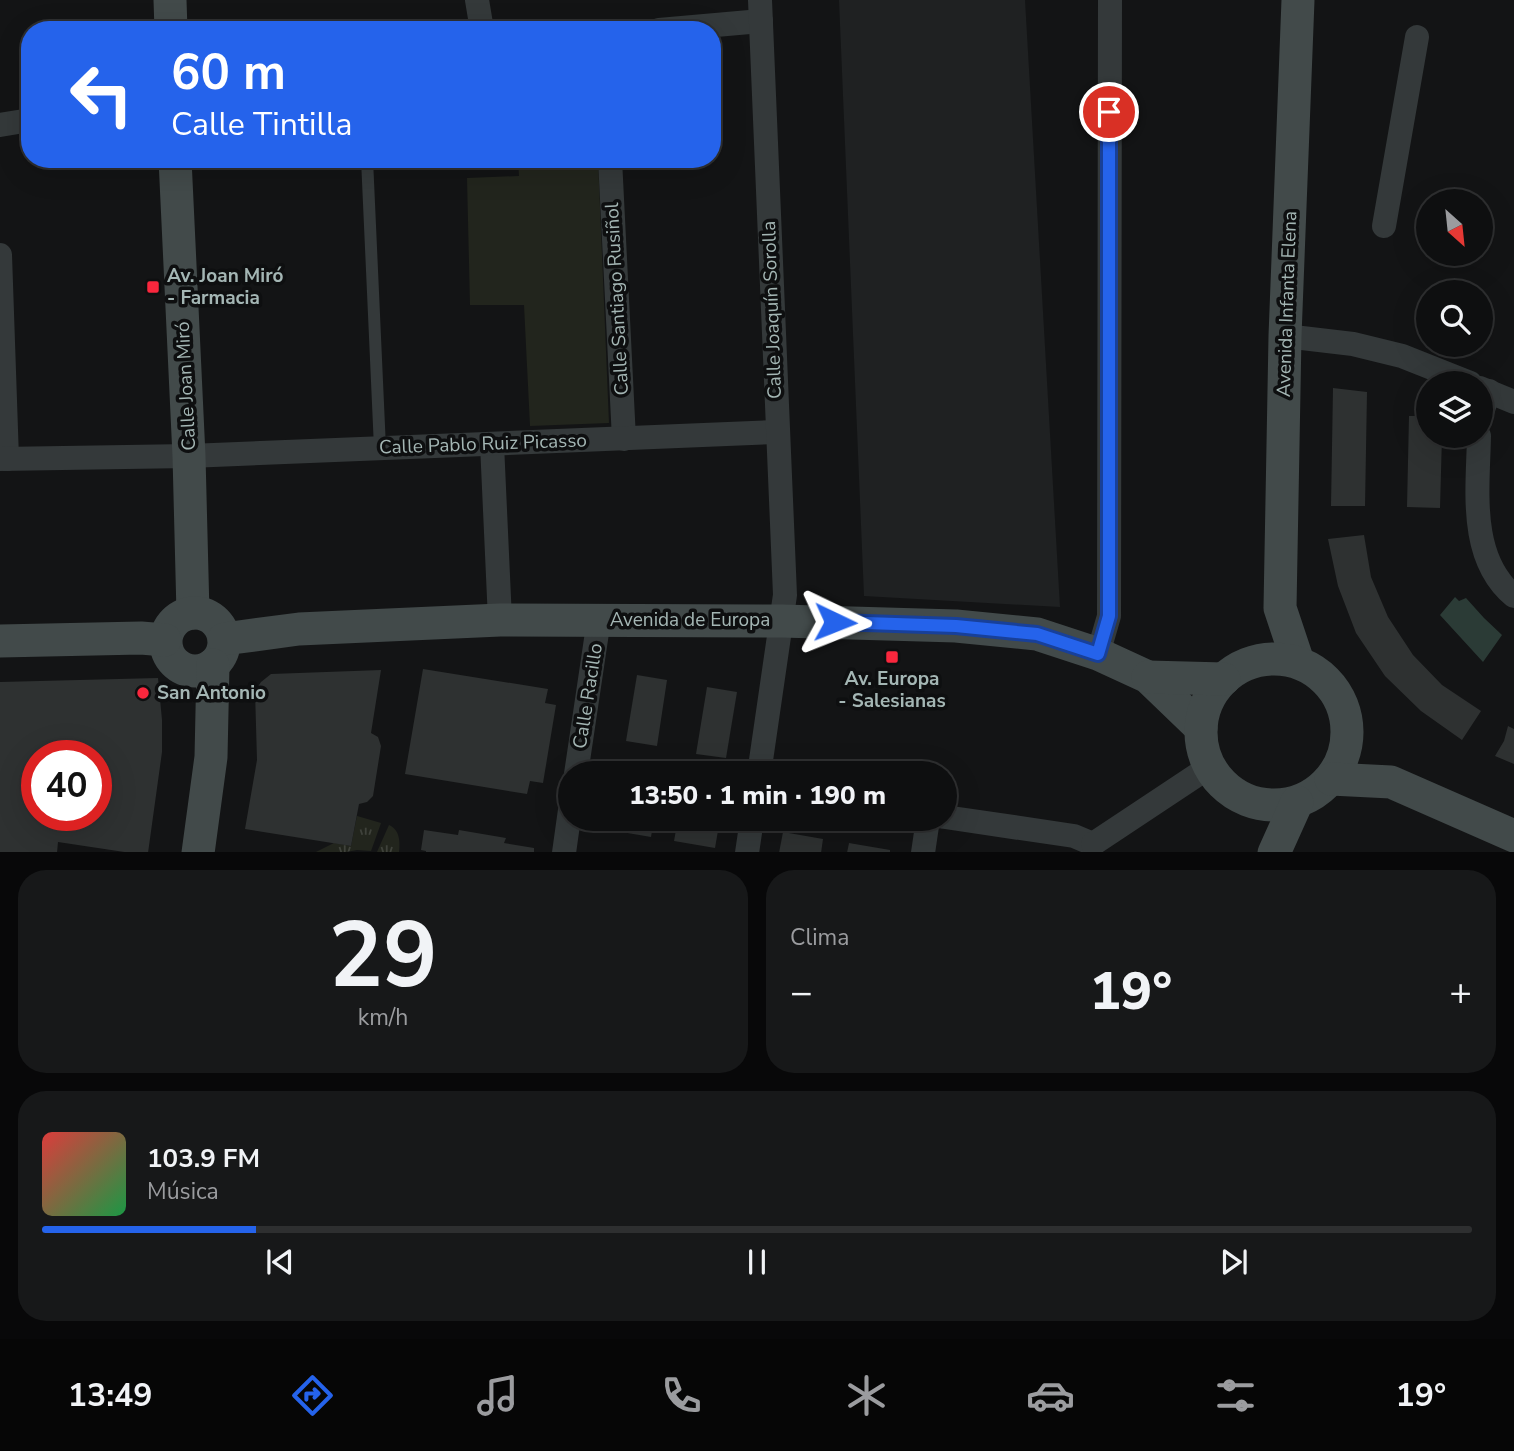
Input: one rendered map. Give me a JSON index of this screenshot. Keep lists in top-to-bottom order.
{
  "streets": {
    "street": [
      "Calle Santiago Rusiñol",
      "Avenida Infanta Elena",
      "Calle Joaquín Sorolla",
      "Calle Joan Miró",
      "Calle Pablo Ruiz Picasso",
      "Avenida de Europa",
      "Calle Racillo"
    ]
  },
  "crossings": [
    ["Calle Santiago Rusiñol", "Calle Pablo Ruiz Picasso"],
    ["Avenida Infanta Elena", "Avenida de Europa"],
    ["Calle Joaquín Sorolla", "Calle Pablo Ruiz Picasso"],
    ["Calle Joaquín Sorolla", "Avenida de Europa"],
    ["Calle Joan Miró", "Calle Pablo Ruiz Picasso"],
    ["Calle Joan Miró", "Avenida de Europa"],
    ["Avenida de Europa", "Calle Racillo"]
  ],
  "places": {
    "transit": ["Av. Joan Miró - Farmacia", "Av. Europa - Salesianas"],
    "other": ["San Antonio"]
  },
  "north": "bottom right",
  "page": {
    "turn": ["60 m", "Calle Tintilla"],
    "limit": "40",
    "trip": "13:50 · 1 min · 190 m",
    "tile": [
      ["29", "km/h"],
      "Clima"
    ],
    "heat": ["−", "19°", "+"],
    "song": ["103.9 FM", "Música"],
    "tabs": ["13:49", "19°"]
  }
}
